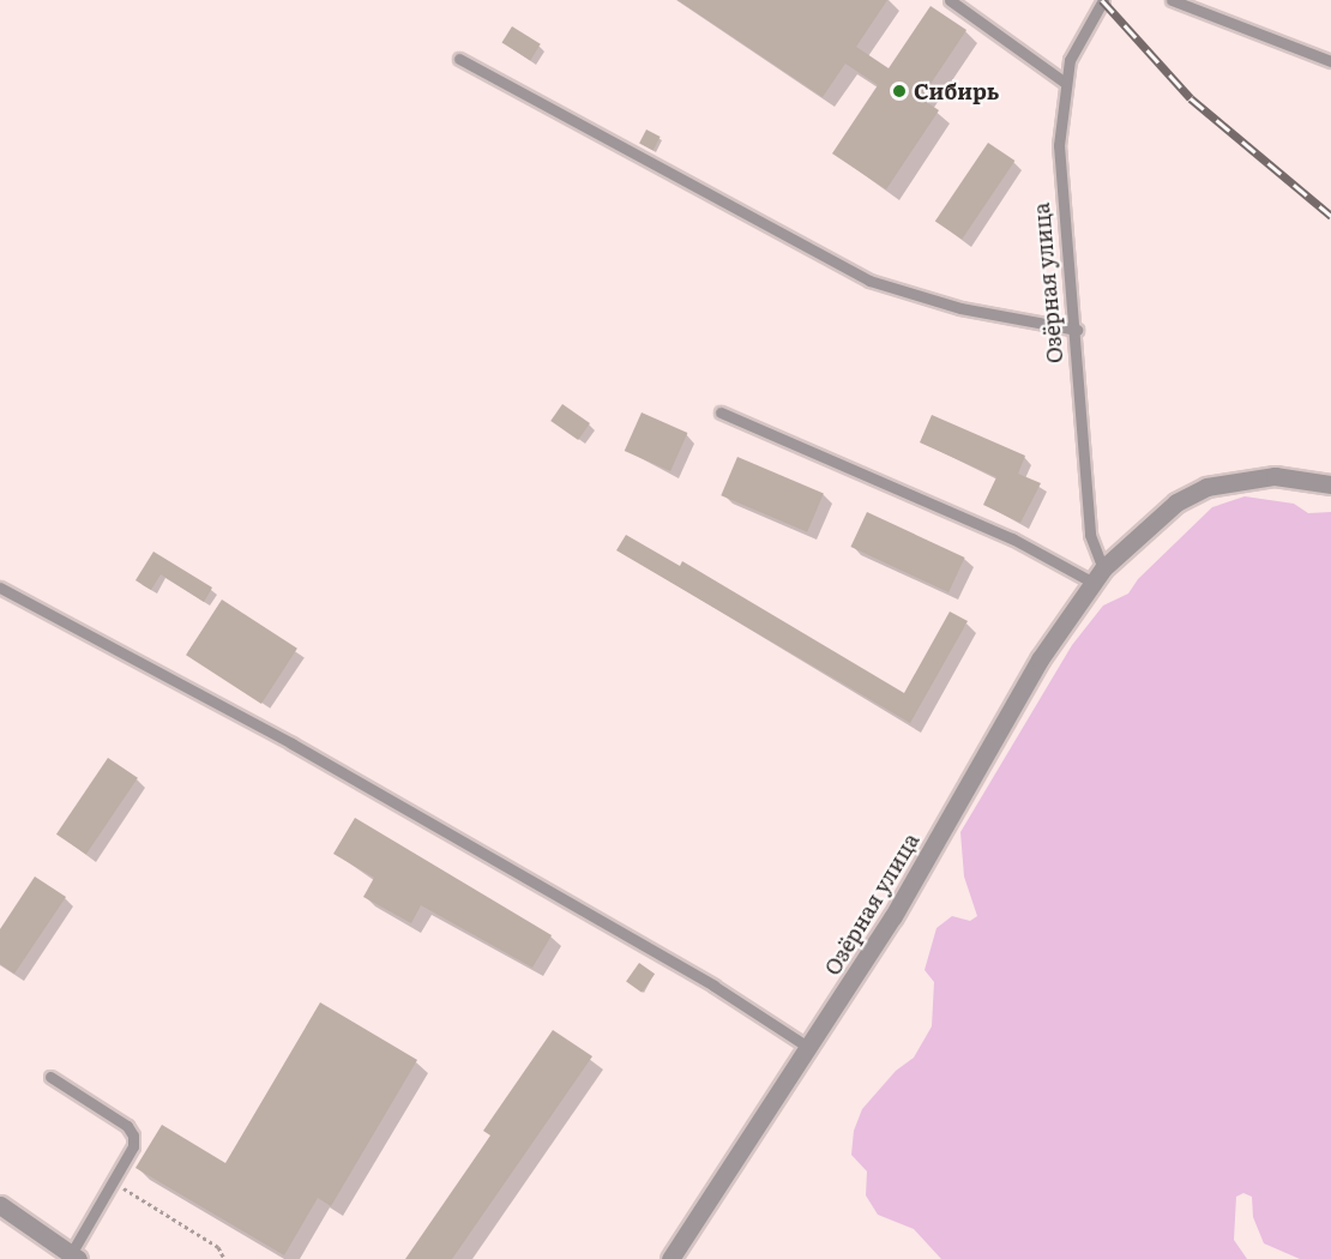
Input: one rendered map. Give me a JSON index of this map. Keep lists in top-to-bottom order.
{
  "streets": {
    "street": ["Озёрная улица"]
  },
  "places": ["Сибирь"]
}
